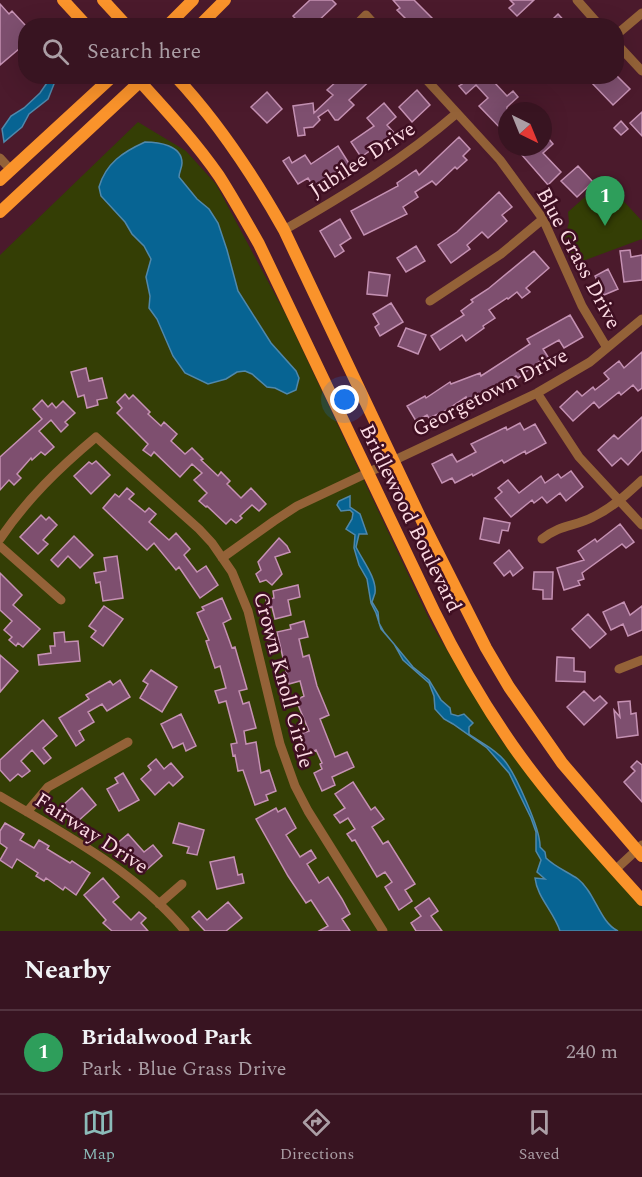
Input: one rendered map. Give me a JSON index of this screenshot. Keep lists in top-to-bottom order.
{
  "streets": {
    "main road": ["Bridlewood Boulevard"],
    "street": [
      "Jubilee Drive",
      "Blue Grass Drive",
      "Georgetown Drive",
      "Crown Knoll Circle",
      "Fairway Drive"
    ]
  },
  "crossings": [
    ["Jubilee Drive", "Blue Grass Drive"],
    ["Jubilee Drive", "Bridlewood Boulevard"],
    ["Blue Grass Drive", "Georgetown Drive"],
    ["Georgetown Drive", "Bridlewood Boulevard"],
    ["Georgetown Drive", "Crown Knoll Circle"]
  ],
  "north": "bottom right",
  "page": {
    "search": "Search here",
    "pins": "1",
    "heading": "Nearby",
    "list": [
      {
        "mark": "1",
        "name": "Bridalwood Park",
        "note": "Park · Blue Grass Drive",
        "value": "240 m"
      }
    ],
    "nav": ["Map", "Directions", "Saved"]
  }
}
